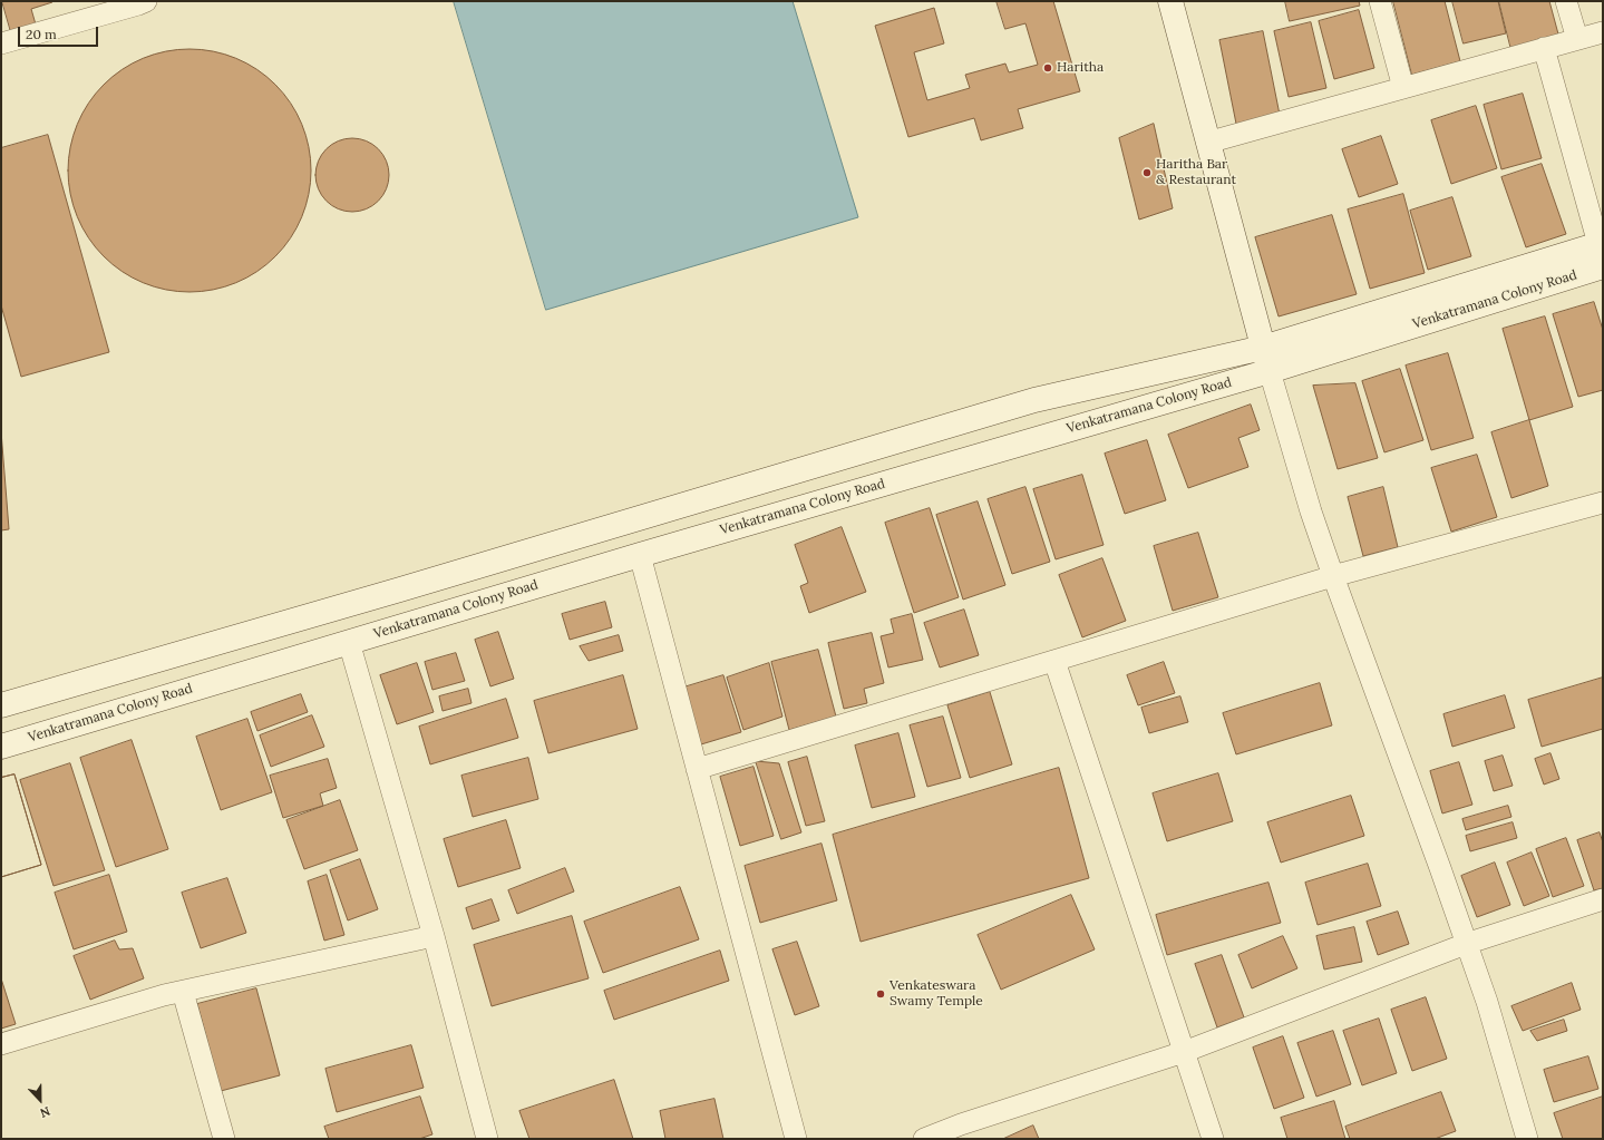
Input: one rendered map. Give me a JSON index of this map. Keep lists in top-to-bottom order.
{
  "streets": {
    "main road": ["Venkatramana Colony Road"]
  },
  "places": ["Haritha", "Haritha Bar & Restaurant", "Venkateswara Swamy Temple"],
  "scale_bar": "20 m",
  "north": "bottom"
}
